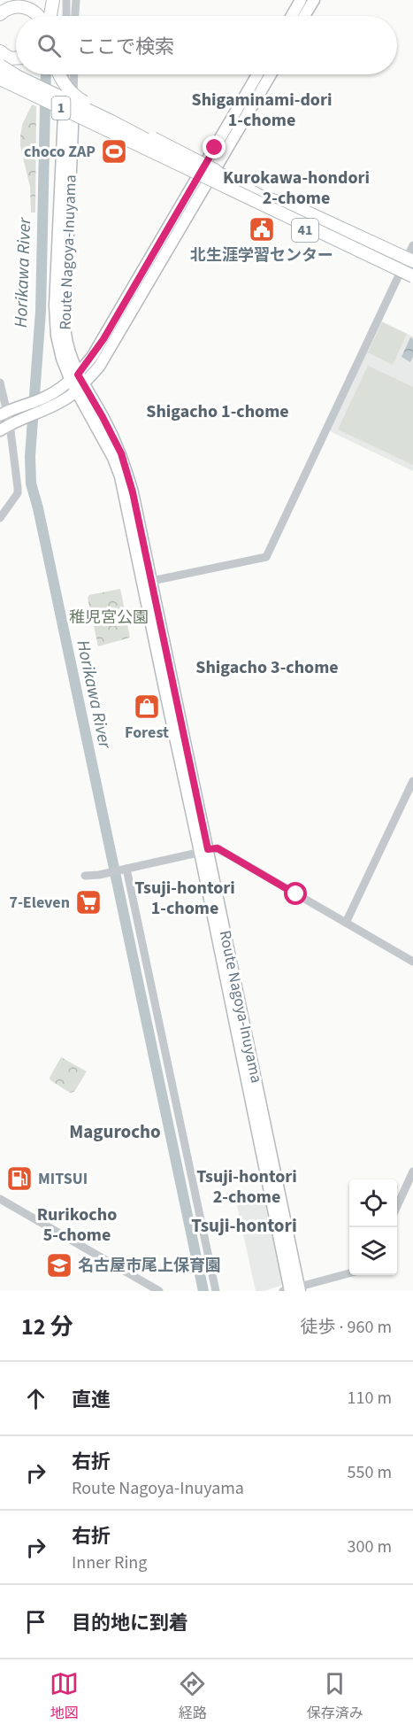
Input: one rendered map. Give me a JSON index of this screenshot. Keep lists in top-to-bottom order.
{
  "streets": {
    "highway": ["1", "41"],
    "main road": ["Route Nagoya-Inuyama"]
  },
  "crossings": [
    ["41", "Route Nagoya-Inuyama"]
  ],
  "districts": [
    "Shigaminami-dori 1-chome",
    "Kurokawa-hondori 2-chome",
    "Shigacho 1-chome",
    "Shigacho 3-chome",
    "Tsuji-hontori 1-chome",
    "Magurocho",
    "Tsuji-hontori 2-chome",
    "Rurikocho 5-chome",
    "Tsuji-hontori"
  ],
  "water": ["Horikawa River"],
  "parks": ["稚児宮公園"],
  "places": {
    "sports": ["choco ZAP"],
    "public building": ["北生涯学習センター"],
    "shop": ["Forest"],
    "supermarket": ["7-Eleven"],
    "fuel station": ["MITSUI"],
    "school or university": ["名古屋市尾上保育園"]
  },
  "page": {
    "search": "ここで検索",
    "heading": ["12 分", "徒歩 · 960 m"],
    "list": [
      ["直進", "110 m"],
      ["右折", "Route Nagoya-Inuyama", "550 m"],
      ["右折", "Inner Ring", "300 m"],
      "目的地に到着"
    ],
    "nav": ["地図", "経路", "保存済み"]
  }
}
